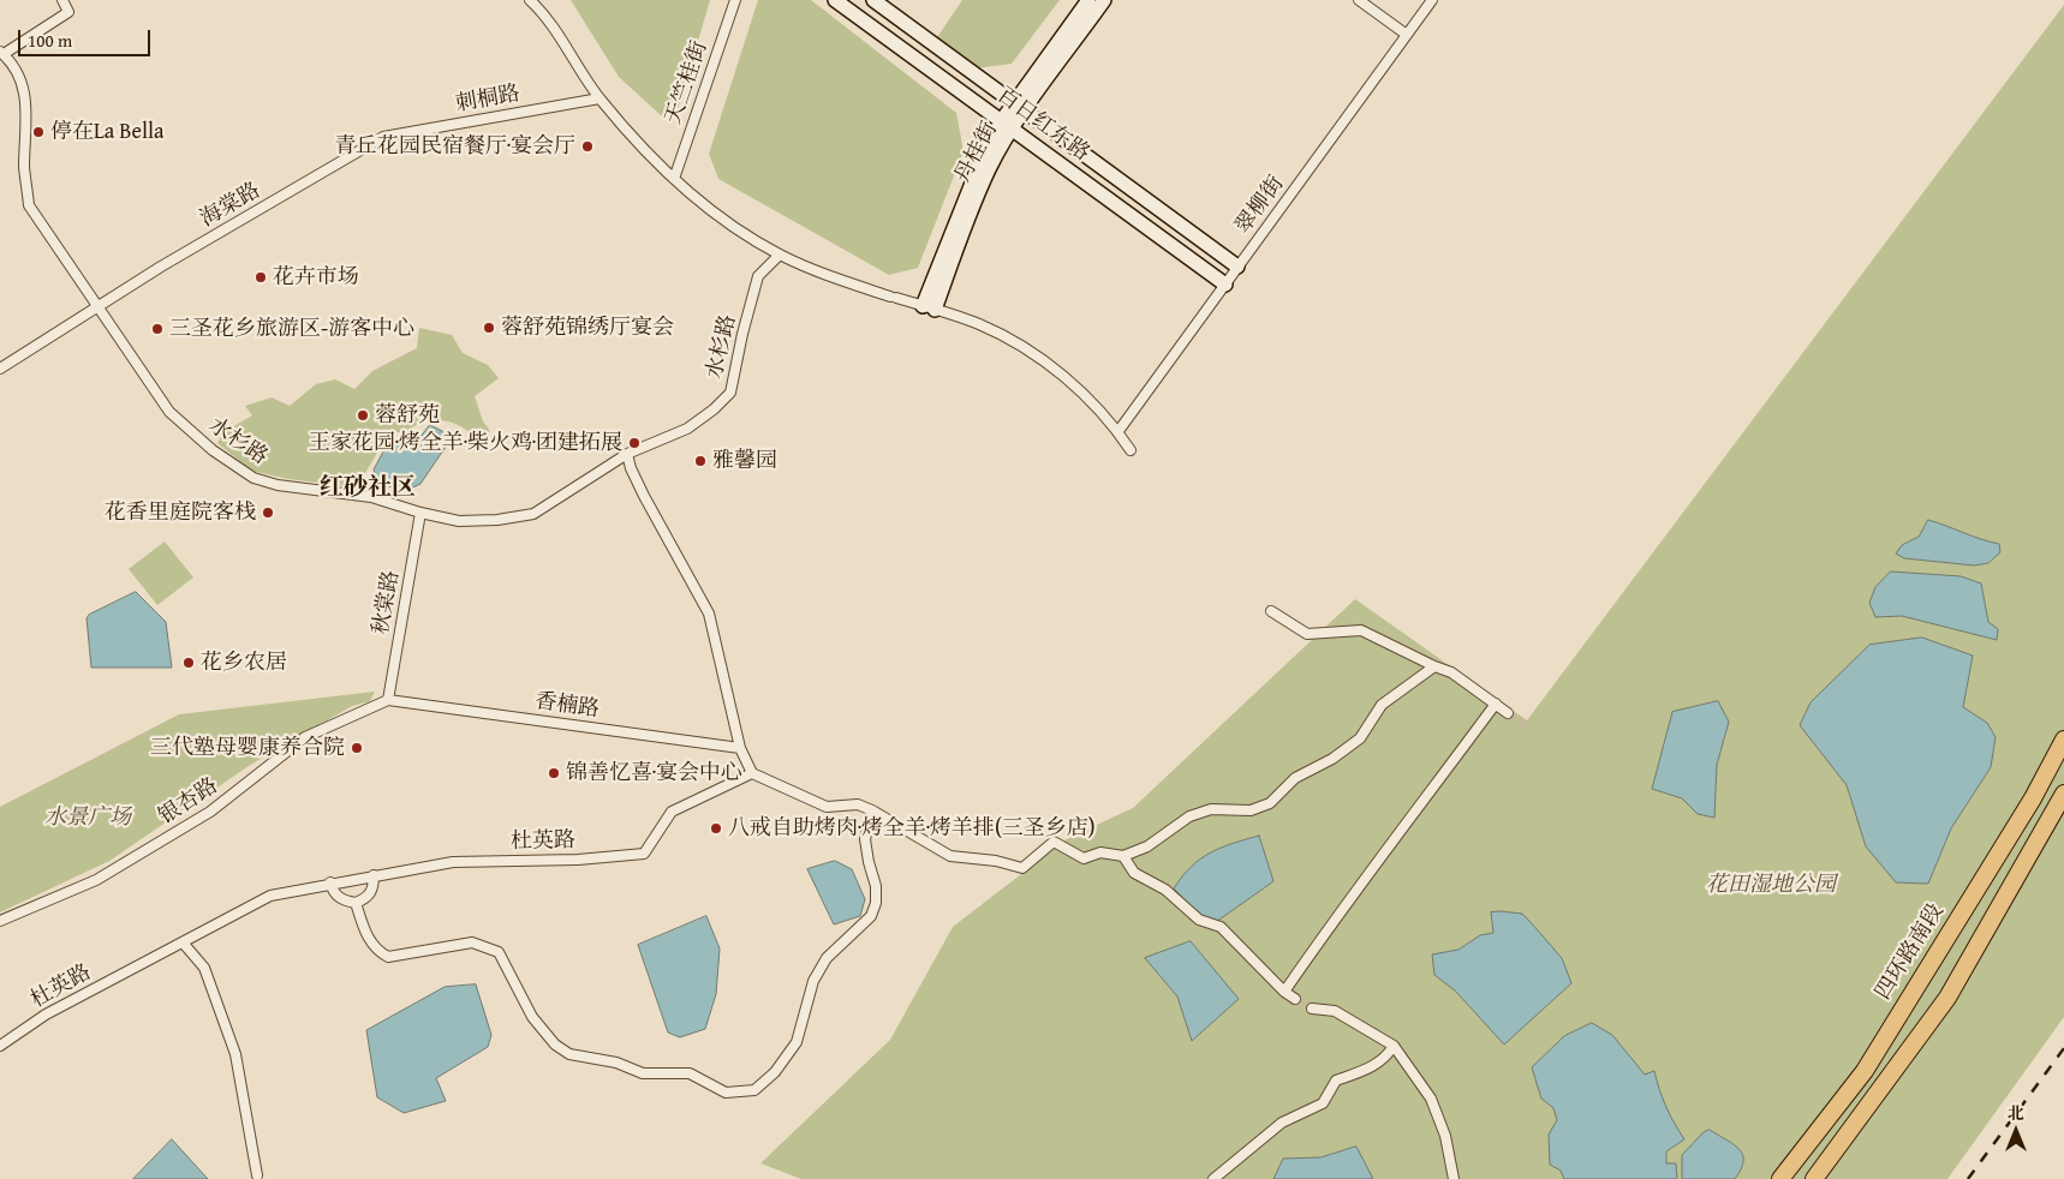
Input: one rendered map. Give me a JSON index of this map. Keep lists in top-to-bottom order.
{
  "streets": {
    "highway": ["四环路南段"],
    "street": [
      "天竺桂街",
      "刺桐路",
      "百日红东路",
      "丹桂街",
      "海棠路",
      "翠柳街",
      "水杉路",
      "秋棠路",
      "香楠路",
      "银杏路",
      "杜英路"
    ]
  },
  "crossings": [
    ["刺桐路", "海棠路"],
    ["百日红东路", "丹桂街"],
    ["百日红东路", "翠柳街"],
    ["海棠路", "水杉路"],
    ["水杉路", "秋棠路"],
    ["秋棠路", "香楠路"],
    ["秋棠路", "银杏路"],
    ["香楠路", "银杏路"]
  ],
  "districts": ["红砂社区"],
  "parks": ["水景广场", "花田湿地公园"],
  "places": [
    "停在La Bella",
    "青丘花园民宿餐厅·宴会厅",
    "花卉市场",
    "蓉舒苑锦绣厅宴会",
    "三圣花乡旅游区-游客中心",
    "蓉舒苑",
    "王家花园·烤全羊·柴火鸡·团建拓展",
    "雅馨园",
    "花香里庭院客栈",
    "花乡农居",
    "三代塾母婴康养合院",
    "锦善忆喜·宴会中心",
    "八戒自助烤肉·烤全羊·烤羊排(三圣乡店)"
  ],
  "scale_bar": "100 m",
  "north": "top"
}
